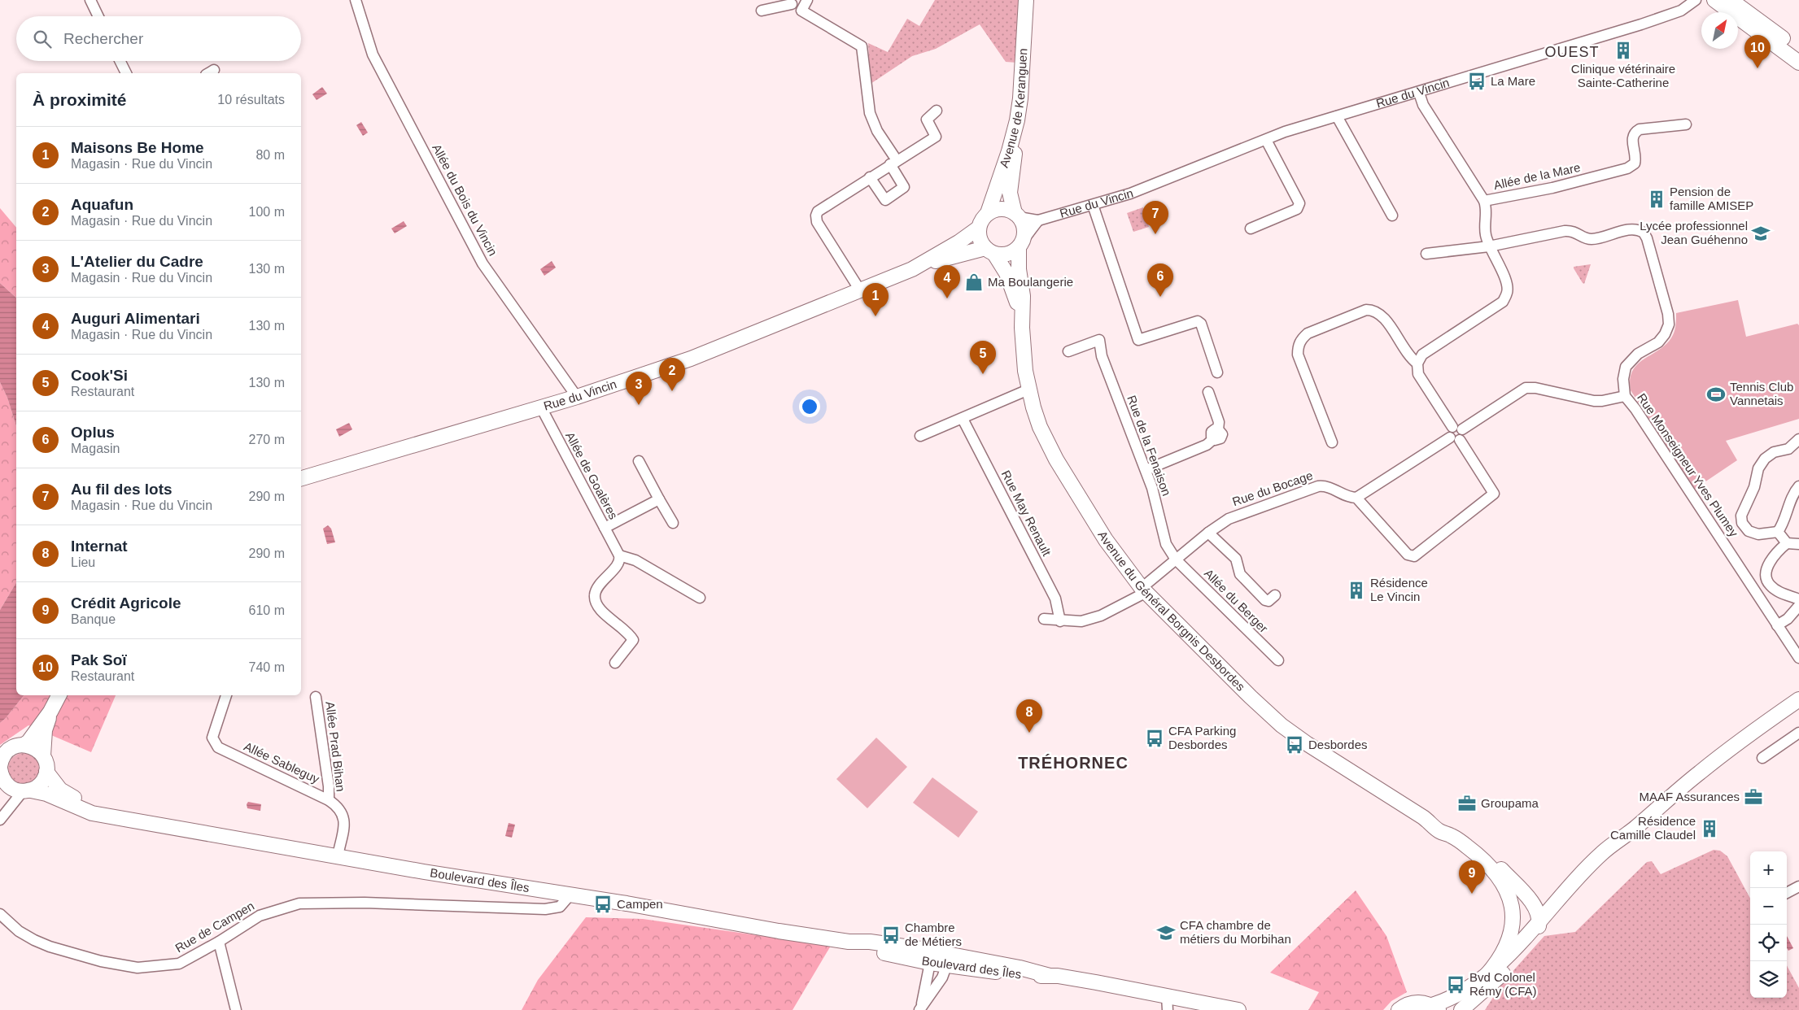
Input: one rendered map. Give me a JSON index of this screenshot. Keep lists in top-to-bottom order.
{
  "streets": {
    "main road": [
      "Rue du Vincin",
      "Avenue de Keranguen",
      "Avenue du Général Borgnis Desbordes",
      "Boulevard des Îles"
    ],
    "street": [
      "Allée de la Mare",
      "Allée du Bois du Vincin",
      "Rue de la Fenaison",
      "Rue Monseigneur Yves Plumey",
      "Allée de Goalères",
      "Rue du Bocage",
      "Rue May Renault",
      "Allée du Berger",
      "Allée Prad Bihan",
      "Allée Sableguy",
      "Rue de Campen"
    ]
  },
  "crossings": [
    ["Rue du Vincin", "Avenue de Keranguen"],
    ["Rue du Vincin", "Allée de la Mare"],
    ["Rue du Vincin", "Allée du Bois du Vincin"],
    ["Rue du Vincin", "Allée de Goalères"],
    ["Rue du Vincin", "Avenue du Général Borgnis Desbordes"],
    ["Avenue de Keranguen", "Avenue du Général Borgnis Desbordes"],
    ["Rue de la Fenaison", "Rue du Bocage"],
    ["Rue de la Fenaison", "Allée du Berger"],
    ["Rue du Bocage", "Rue May Renault"],
    ["Rue du Bocage", "Allée du Berger"],
    ["Rue du Bocage", "Avenue du Général Borgnis Desbordes"],
    ["Allée Prad Bihan", "Allée Sableguy"],
    ["Allée Sableguy", "Boulevard des Îles"],
    ["Boulevard des Îles", "Rue de Campen"]
  ],
  "districts": ["OUEST", "TRÉHORNEC"],
  "places": {
    "building": [
      "Clinique vétérinaire Sainte-Catherine",
      "Pension de famille AMISEP",
      "Résidence Le Vincin",
      "Résidence Camille Claudel"
    ],
    "bus stop": [
      "La Mare",
      "CFA Parking Desbordes",
      "Desbordes",
      "Campen",
      "Chambre de Métiers",
      "Bvd Colonel Rémy (CFA)"
    ],
    "school or university": ["Lycée professionnel Jean Guéhenno", "CFA chambre de métiers du Morbihan"],
    "shop": ["Ma Boulangerie"],
    "sports": ["Tennis Club Vannetais"],
    "office": ["MAAF Assurances", "Groupama"]
  },
  "north": "top right",
  "page": {
    "search": "Rechercher",
    "pins": [
      "10",
      "7",
      "6",
      "4",
      "1",
      "5",
      "2",
      "3",
      "8",
      "9"
    ],
    "heading": ["À proximité", "10 résultats"],
    "list": [
      {
        "mark": "1",
        "name": "Maisons Be Home",
        "note": "Magasin · Rue du Vincin",
        "value": "80 m"
      },
      {
        "mark": "2",
        "name": "Aquafun",
        "note": "Magasin · Rue du Vincin",
        "value": "100 m"
      },
      {
        "mark": "3",
        "name": "L'Atelier du Cadre",
        "note": "Magasin · Rue du Vincin",
        "value": "130 m"
      },
      {
        "mark": "4",
        "name": "Auguri Alimentari",
        "note": "Magasin · Rue du Vincin",
        "value": "130 m"
      },
      {
        "mark": "5",
        "name": "Cook'Si",
        "note": "Restaurant",
        "value": "130 m"
      },
      {
        "mark": "6",
        "name": "Oplus",
        "note": "Magasin",
        "value": "270 m"
      },
      {
        "mark": "7",
        "name": "Au fil des lots",
        "note": "Magasin · Rue du Vincin",
        "value": "290 m"
      },
      {
        "mark": "8",
        "name": "Internat",
        "note": "Lieu",
        "value": "290 m"
      },
      {
        "mark": "9",
        "name": "Crédit Agricole",
        "note": "Banque",
        "value": "610 m"
      },
      {
        "mark": "10",
        "name": "Pak Soï",
        "note": "Restaurant",
        "value": "740 m"
      }
    ],
    "map_buttons": ["+", "−"]
  }
}
